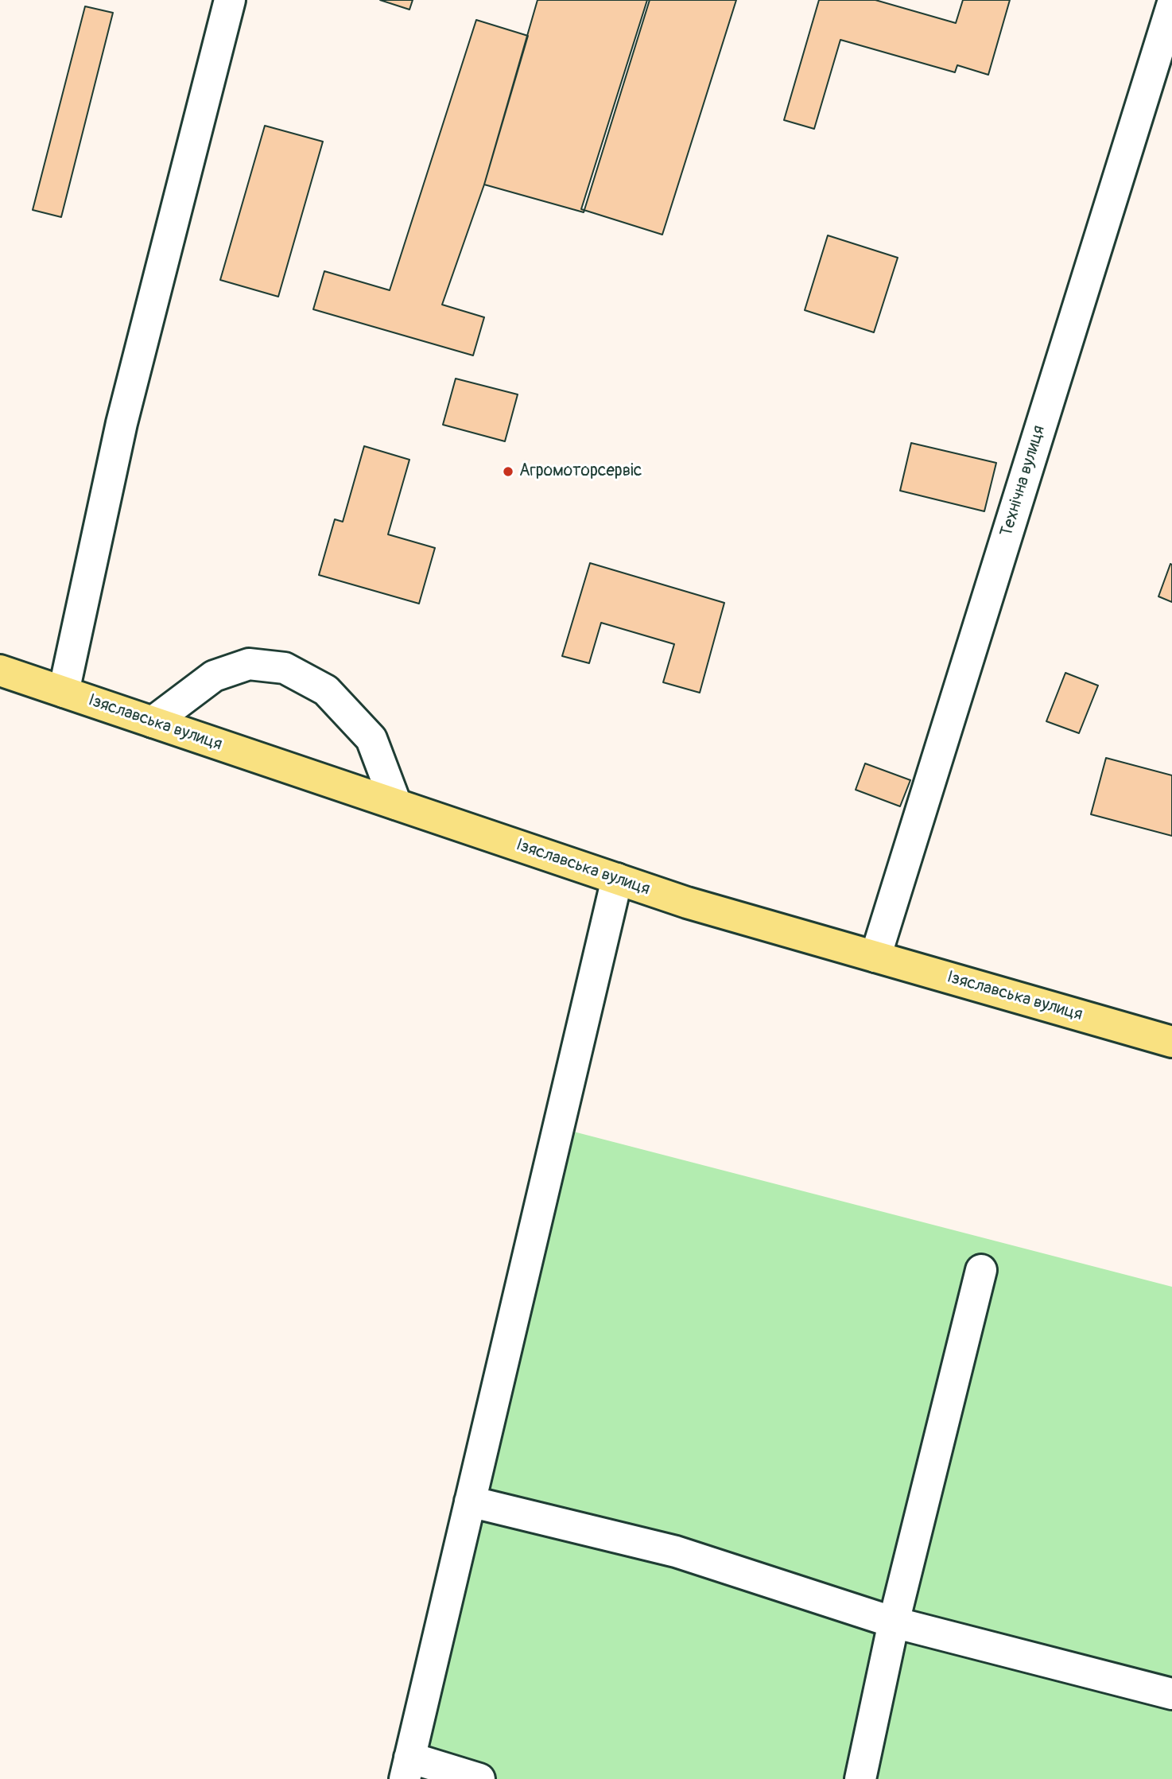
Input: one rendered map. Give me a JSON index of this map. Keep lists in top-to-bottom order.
{
  "streets": {
    "main road": ["Ізяславська вулиця"],
    "street": ["Технічна вулиця"]
  },
  "crossings": [
    ["Технічна вулиця", "Ізяславська вулиця"]
  ],
  "places": ["Агромоторсервіс"]
}
